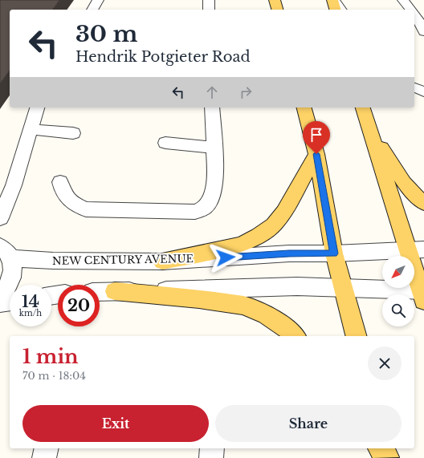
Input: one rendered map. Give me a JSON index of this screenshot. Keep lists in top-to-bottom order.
{
  "streets": {
    "street": ["NEW CENTURY AVENUE"]
  },
  "north": "bottom left",
  "page": {
    "turn": ["30 m", "Hendrik Potgieter Road"],
    "speed": "14 km/h",
    "limit": "20",
    "heading": ["1 min", "70 m · 18:04"],
    "buttons": ["Exit", "Share"]
  }
}
